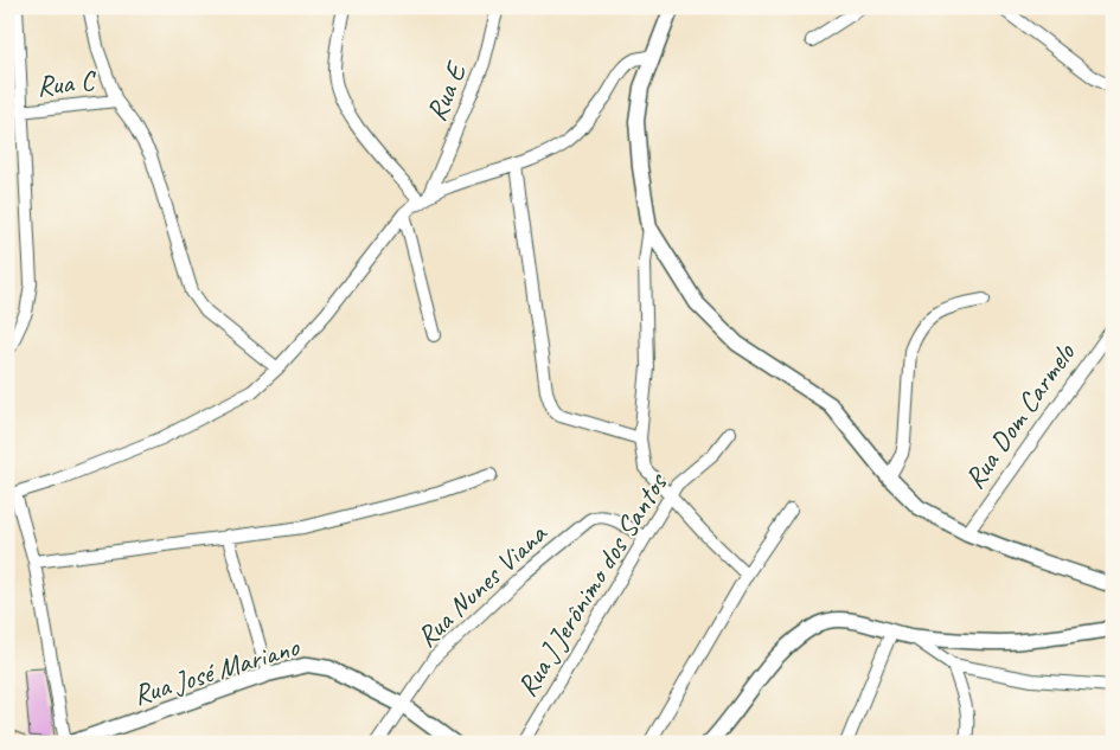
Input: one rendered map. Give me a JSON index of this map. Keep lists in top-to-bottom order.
{
  "streets": {
    "street": [
      "Rua C",
      "Rua E",
      "Rua Dom Carmelo",
      "Rua Nunes Viana",
      "Rua J Jerônimo dos Santos",
      "Rua José Mariano"
    ]
  },
  "crossings": [
    ["Rua Nunes Viana", "Rua J Jerônimo dos Santos"],
    ["Rua Nunes Viana", "Rua José Mariano"]
  ]
}
